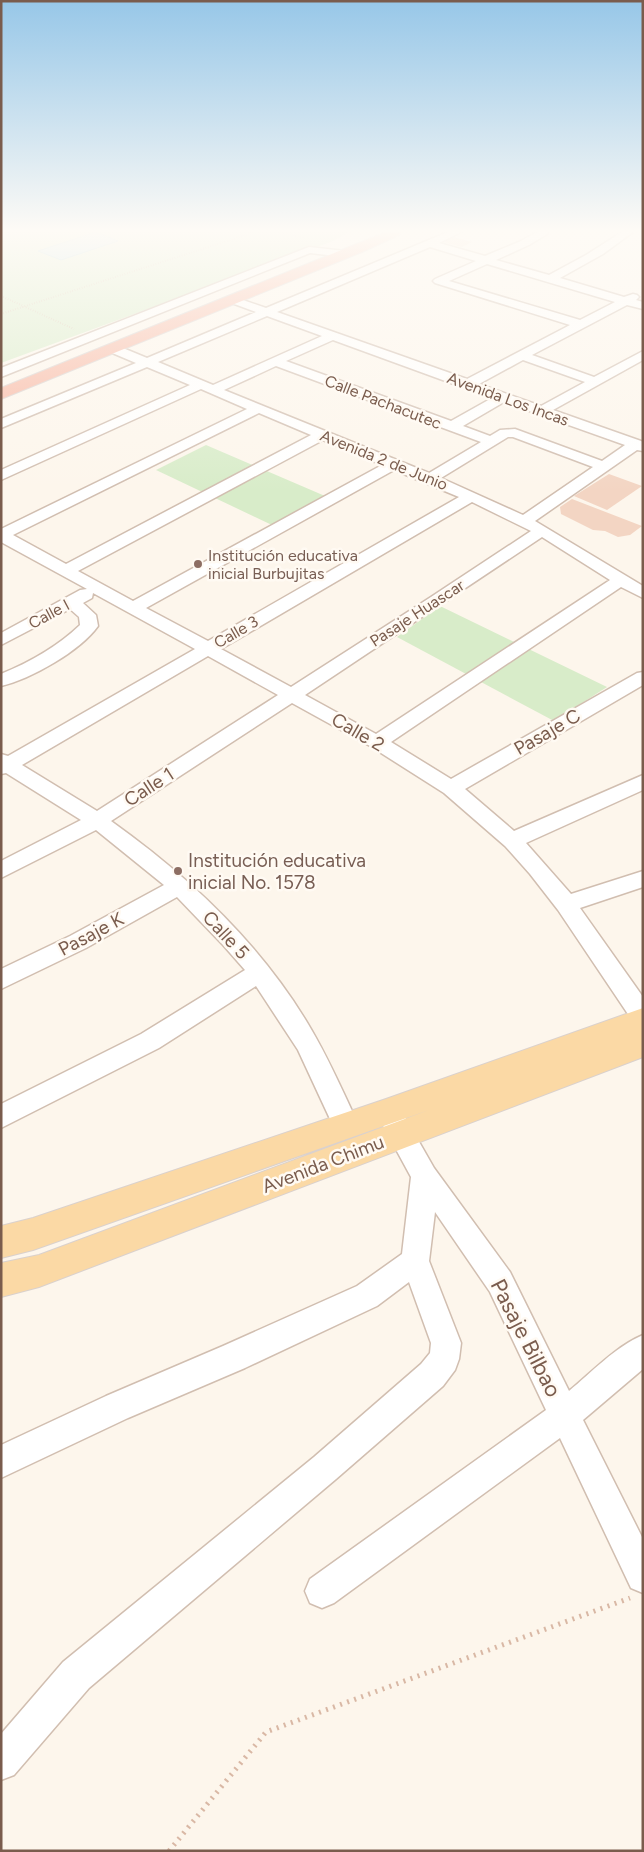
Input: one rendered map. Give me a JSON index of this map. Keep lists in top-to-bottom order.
{
  "streets": {
    "main road": ["Avenida Chimu"],
    "street": [
      "Avenida Los Incas",
      "Calle Pachacutec",
      "Avenida 2 de Junio",
      "Pasaje Huascar",
      "Calle I",
      "Calle 3",
      "Calle 2",
      "Pasaje C",
      "Calle 1",
      "Pasaje K",
      "Calle 5",
      "Pasaje Bilbao"
    ]
  },
  "crossings": [
    ["Avenida 2 de Junio", "Pasaje Huascar"],
    ["Avenida 2 de Junio", "Calle 3"],
    ["Pasaje Huascar", "Calle 2"],
    ["Pasaje Huascar", "Calle 1"],
    ["Calle I", "Calle 2"],
    ["Calle 3", "Calle 2"],
    ["Calle 3", "Calle 5"],
    ["Calle 2", "Pasaje C"],
    ["Calle 2", "Calle 1"],
    ["Calle 1", "Calle 5"],
    ["Pasaje K", "Calle 5"],
    ["Calle 5", "Avenida Chimu"],
    ["Avenida Chimu", "Pasaje Bilbao"]
  ],
  "places": ["Institución educativa inicial Burbujitas", "Institución educativa inicial No. 1578"]
}
